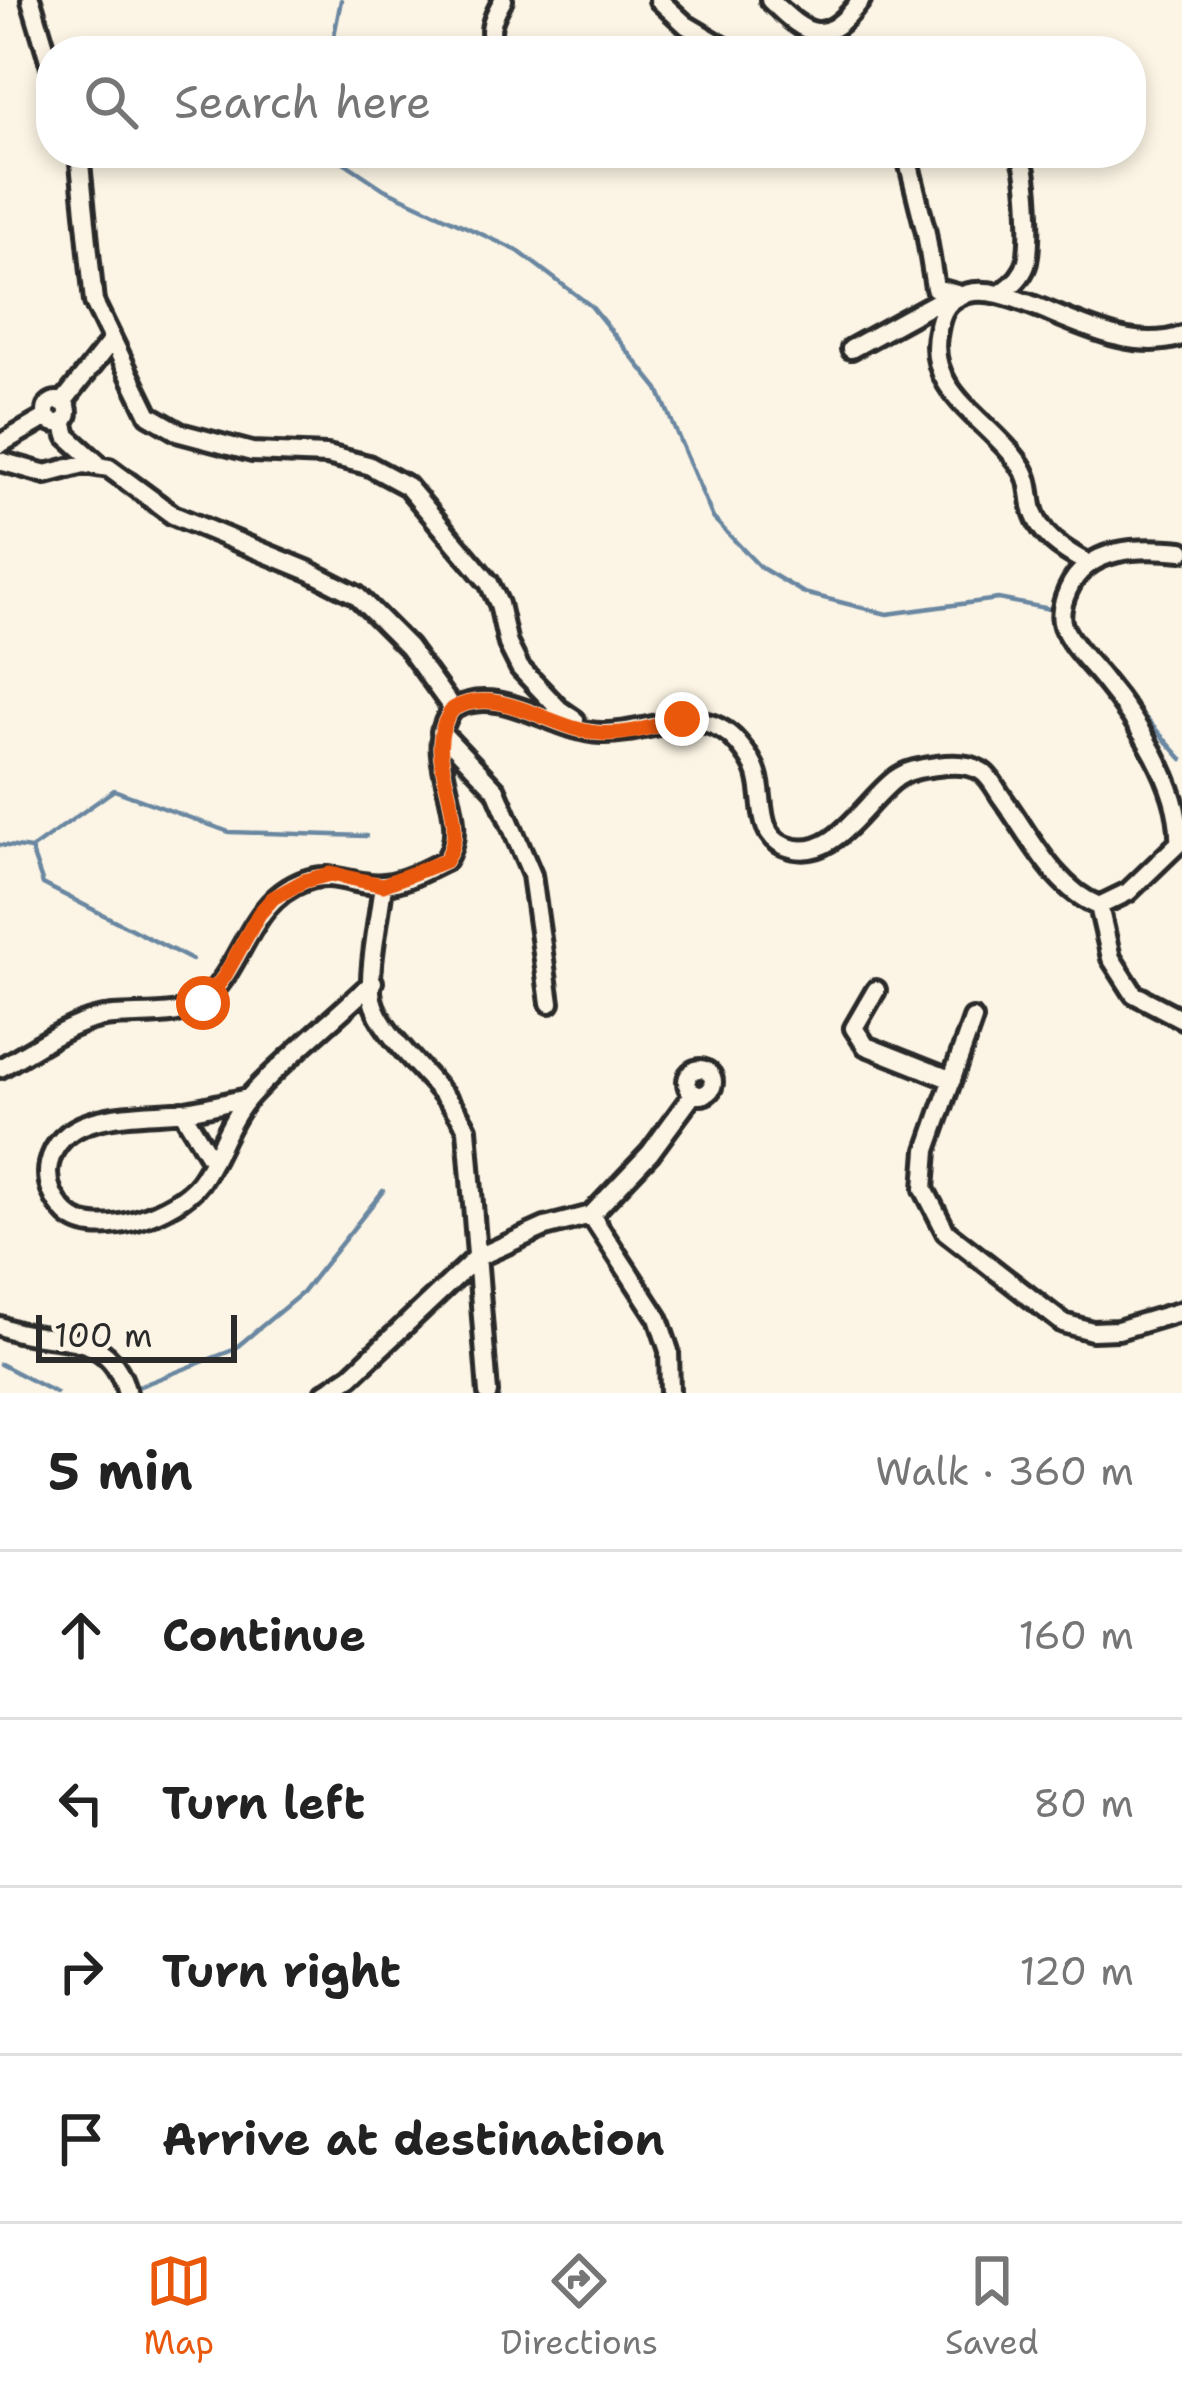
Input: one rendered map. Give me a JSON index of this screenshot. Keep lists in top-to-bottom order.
{
  "scale_bar": "100 m",
  "page": {
    "search": "Search here",
    "scale": "100 m",
    "heading": ["5 min", "Walk · 360 m"],
    "list": [
      ["Continue", "160 m"],
      ["Turn left", "80 m"],
      ["Turn right", "120 m"],
      "Arrive at destination"
    ],
    "nav": ["Map", "Directions", "Saved"]
  }
}
